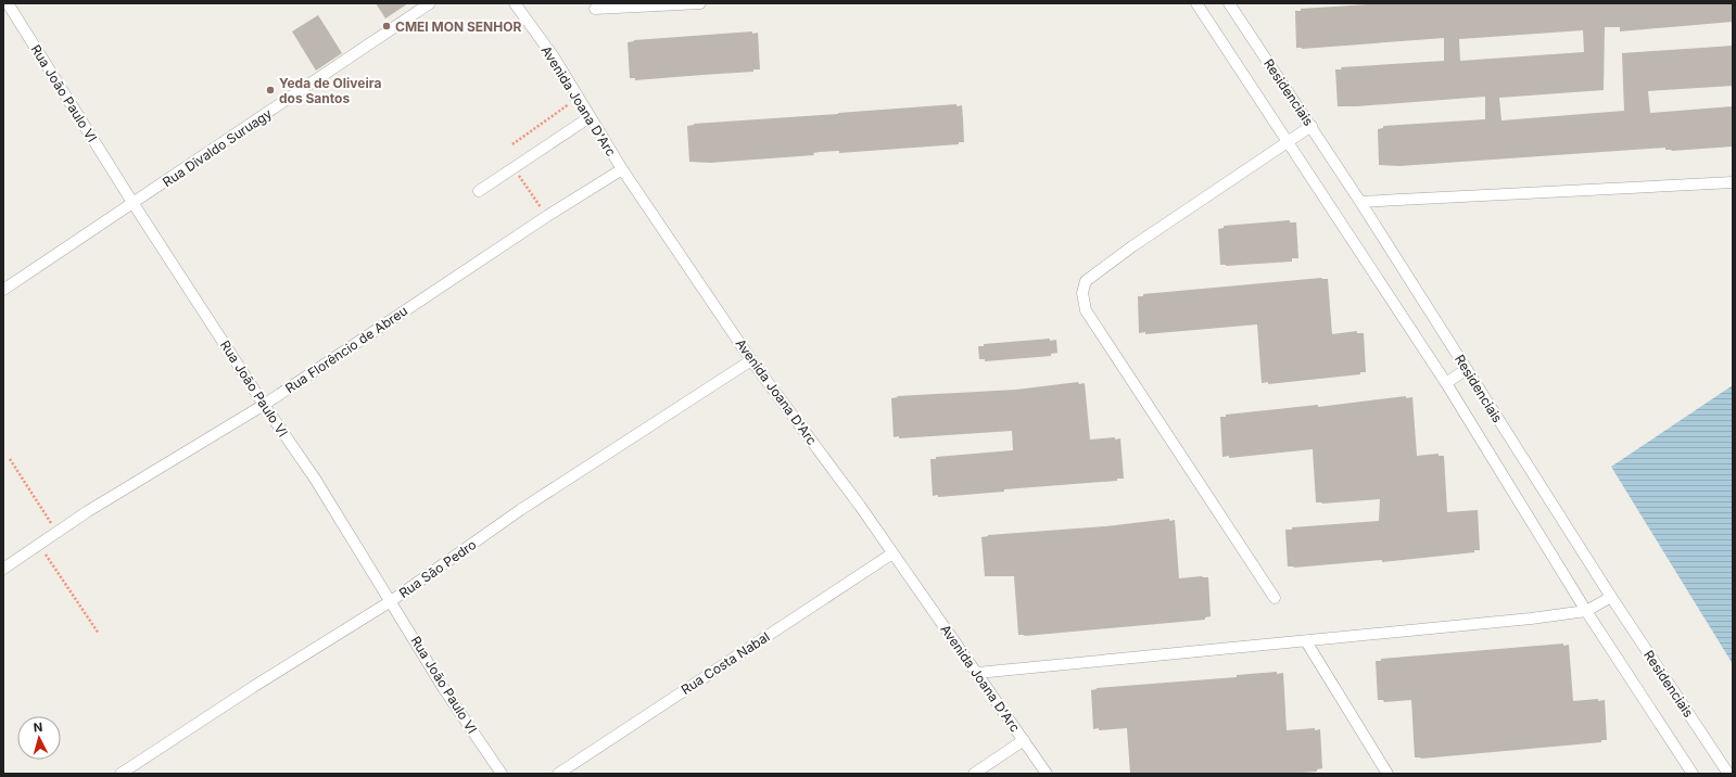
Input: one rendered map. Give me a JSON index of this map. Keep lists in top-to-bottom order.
{
  "streets": {
    "street": [
      "Residenciais",
      "Rua João Paulo VI",
      "Avenida Joana D'Arc",
      "Rua Divaldo Suruagy",
      "Rua Florêncio de Abreu",
      "Rua São Pedro",
      "Rua Costa Nabal"
    ]
  },
  "crossings": [
    ["Rua João Paulo VI", "Rua Divaldo Suruagy"],
    ["Rua João Paulo VI", "Rua Florêncio de Abreu"],
    ["Rua João Paulo VI", "Rua São Pedro"],
    ["Avenida Joana D'Arc", "Rua Florêncio de Abreu"],
    ["Avenida Joana D'Arc", "Rua São Pedro"],
    ["Avenida Joana D'Arc", "Rua Costa Nabal"]
  ],
  "places": ["CMEI MON SENHOR", "Yeda de Oliveira dos Santos"],
  "north": "top"
}
